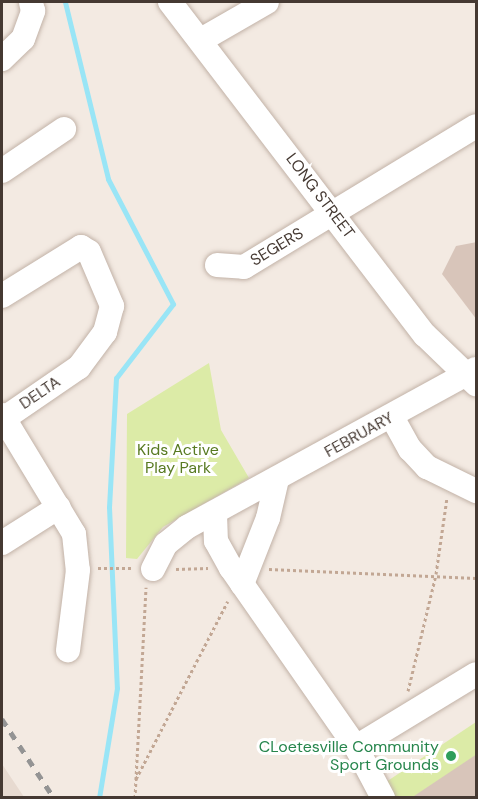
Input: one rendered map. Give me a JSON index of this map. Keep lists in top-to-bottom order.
{
  "streets": {
    "street": [
      "LONG STREET",
      "SEGERS",
      "DELTA",
      "FEBRUARY"
    ]
  },
  "crossings": [
    ["LONG STREET", "SEGERS"],
    ["LONG STREET", "FEBRUARY"]
  ],
  "parks": ["Kids Active Play Park"],
  "places": ["CLoetesville Community Sport Grounds"]
}
